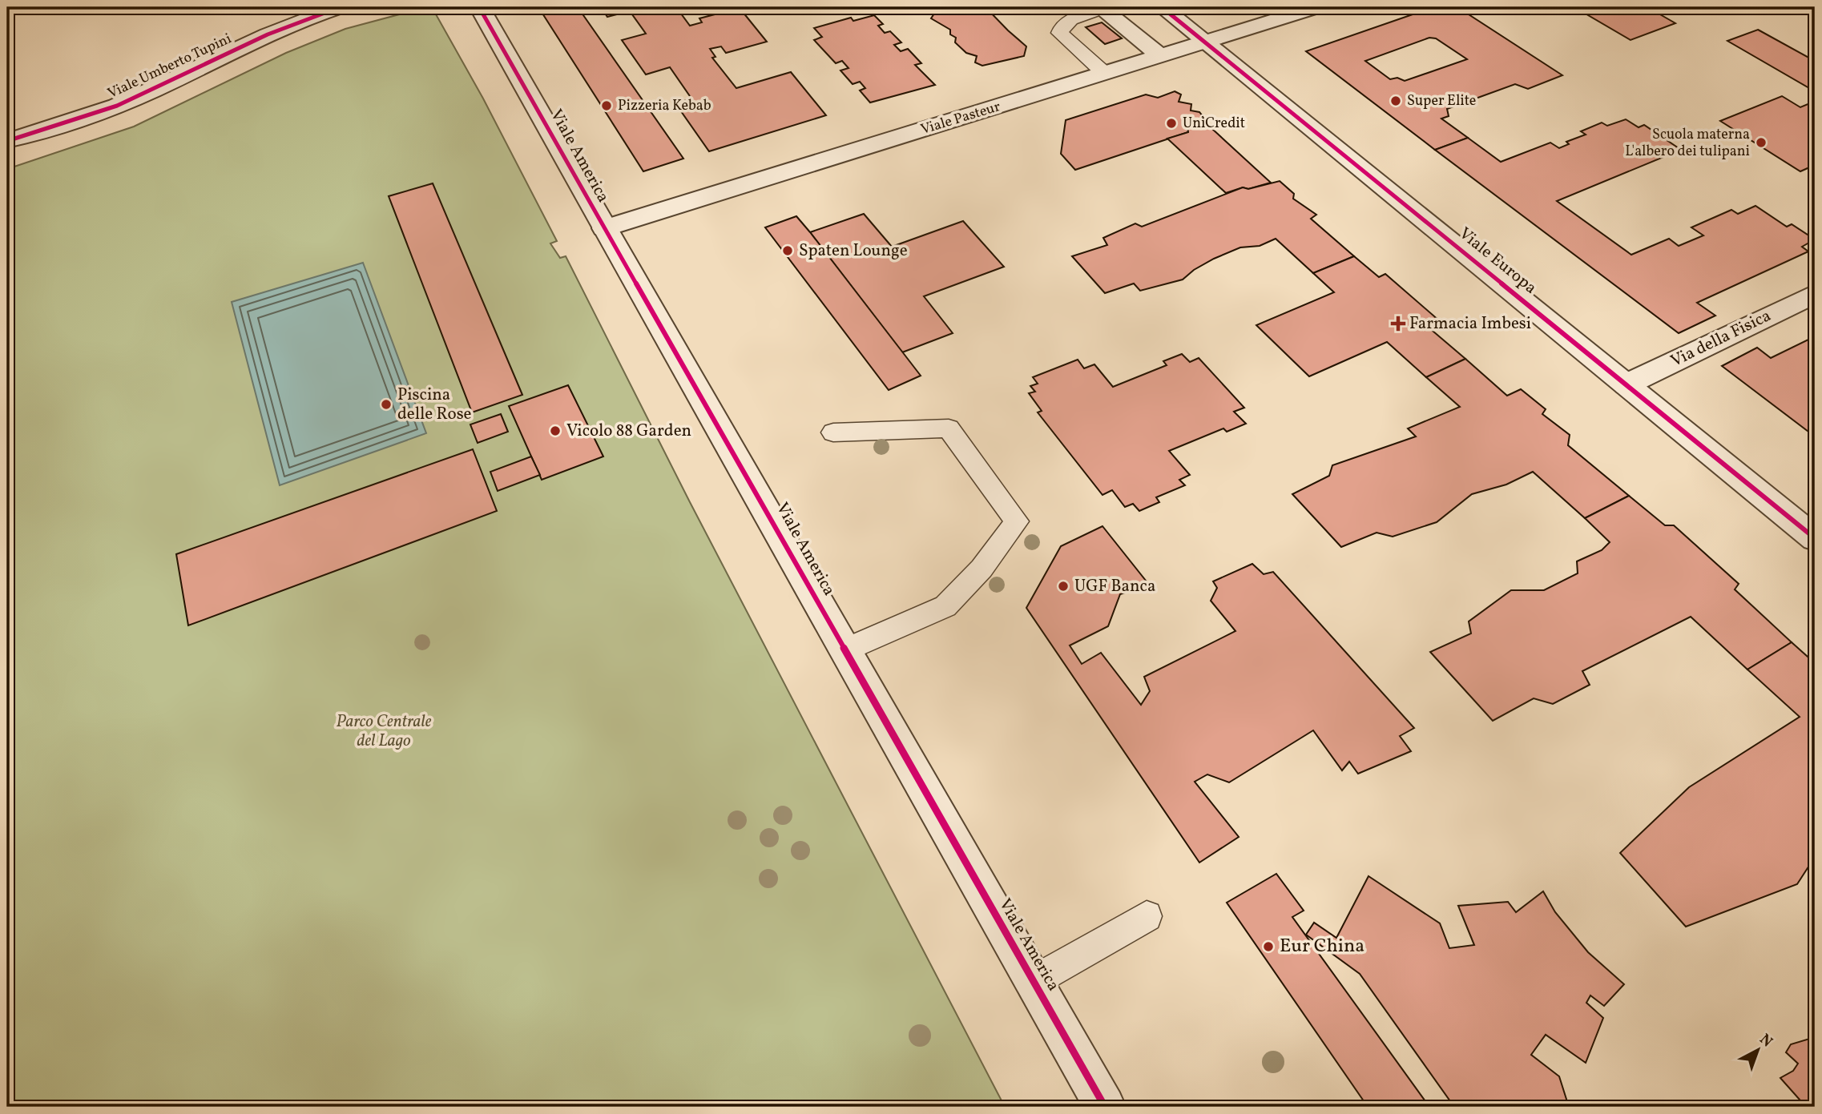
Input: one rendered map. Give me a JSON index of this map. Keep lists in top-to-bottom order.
{
  "streets": {
    "street": [
      "Viale Umberto Tupini",
      "Viale Pasteur",
      "Viale America",
      "Viale Europa",
      "Via della Fisica"
    ]
  },
  "crossings": [
    ["Viale Pasteur", "Viale America"],
    ["Viale Pasteur", "Viale Europa"],
    ["Viale Europa", "Via della Fisica"]
  ],
  "parks": ["Parco Centrale del Lago"],
  "places": {
    "other": [
      "Super Elite",
      "Pizzeria Kebab",
      "UniCredit",
      "Scuola materna L'albero dei tulipani",
      "Spaten Lounge",
      "Piscina delle Rose",
      "Vicolo 88 Garden",
      "UGF Banca",
      "Eur China"
    ],
    "health": ["Farmacia Imbesi"]
  },
  "north": "top right"
}
